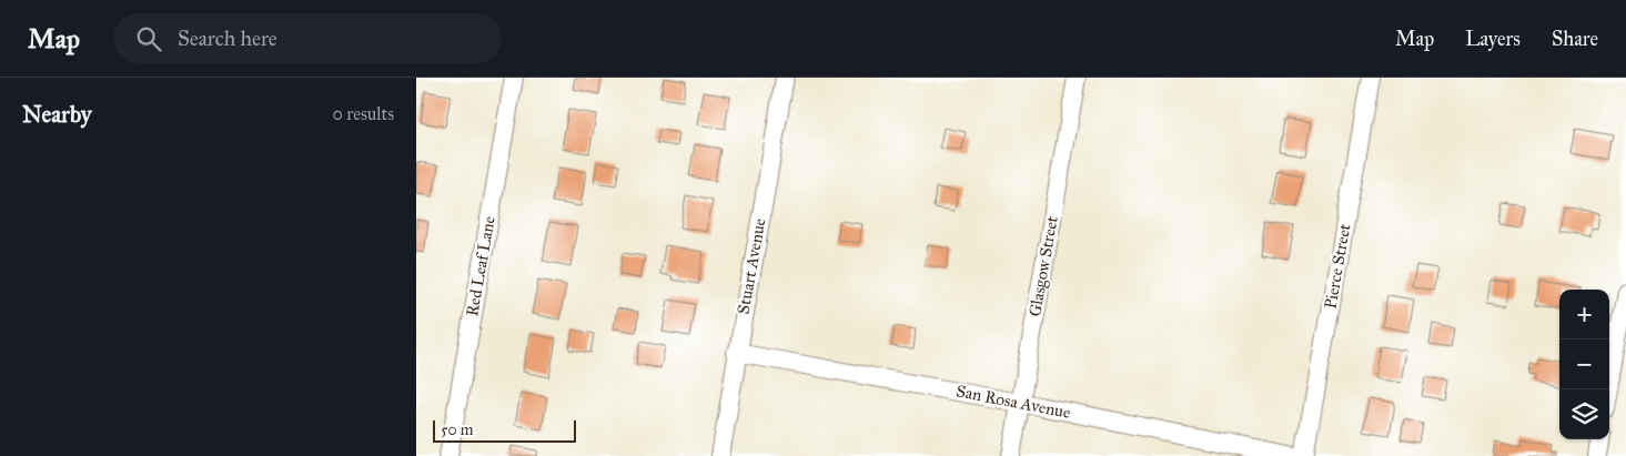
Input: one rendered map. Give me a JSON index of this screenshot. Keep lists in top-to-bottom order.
{
  "streets": {
    "street": [
      "Red Leaf Lane",
      "Stuart Avenue",
      "Glasgow Street",
      "Pierce Street",
      "San Rosa Avenue"
    ]
  },
  "crossings": [
    ["Stuart Avenue", "San Rosa Avenue"],
    ["Glasgow Street", "San Rosa Avenue"]
  ],
  "scale_bar": "50 m",
  "page": {
    "header": "Map",
    "search": "Search here",
    "nav": ["Map", "Layers", "Share"],
    "heading": ["Nearby", "0 results"],
    "map_buttons": ["+", "−"],
    "scale": "50 m"
  }
}
